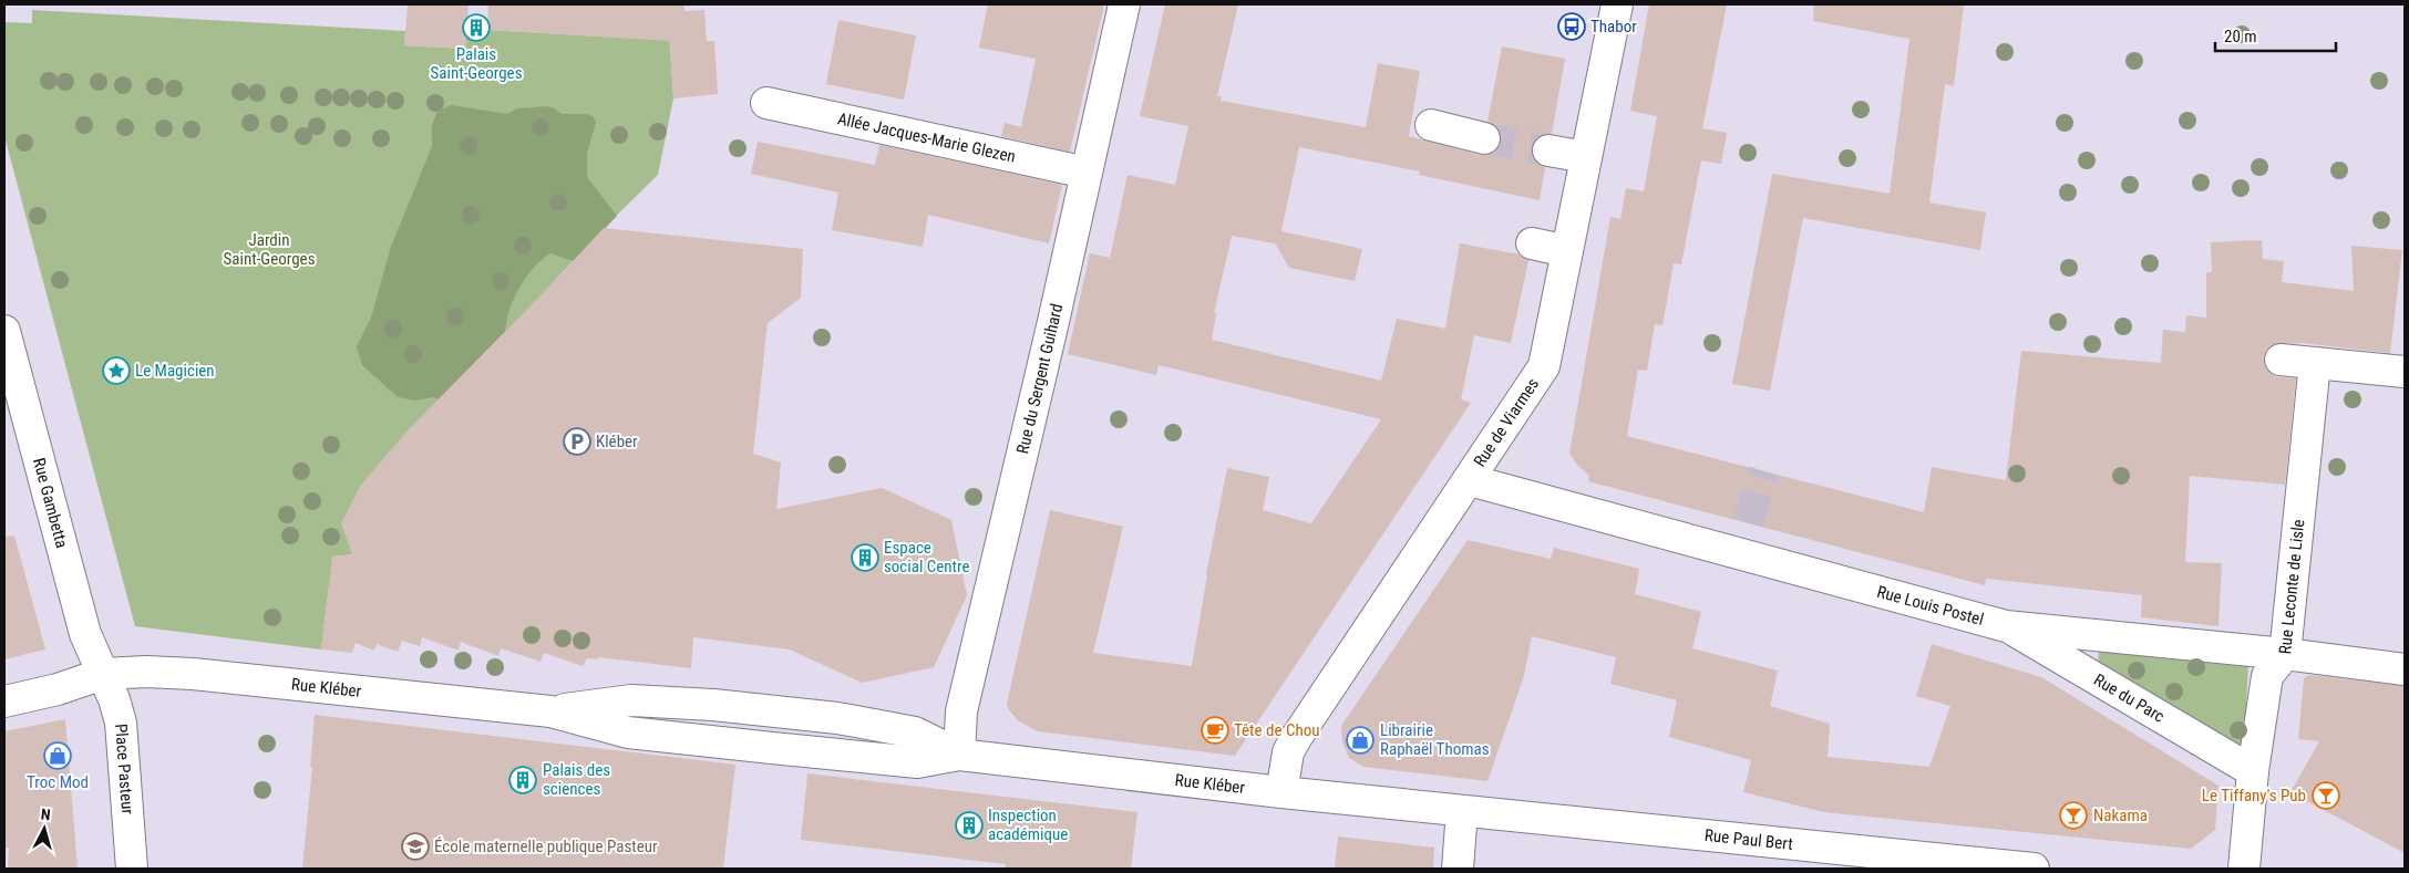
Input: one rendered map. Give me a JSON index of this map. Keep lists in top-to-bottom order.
{
  "streets": {
    "street": [
      "Allée Jacques-Marie Glezen",
      "Rue du Sergent Guihard",
      "Rue de Viarmes",
      "Rue Gambetta",
      "Rue Leconte de Lisle",
      "Rue Louis Postel",
      "Rue Kléber",
      "Rue du Parc",
      "Place Pasteur",
      "Rue Paul Bert"
    ]
  },
  "crossings": [
    ["Allée Jacques-Marie Glezen", "Rue du Sergent Guihard"],
    ["Rue du Sergent Guihard", "Rue Kléber"],
    ["Rue de Viarmes", "Rue Louis Postel"],
    ["Rue de Viarmes", "Rue Kléber"],
    ["Rue Gambetta", "Rue Kléber"],
    ["Rue Gambetta", "Place Pasteur"],
    ["Rue Leconte de Lisle", "Rue Louis Postel"],
    ["Rue Leconte de Lisle", "Rue du Parc"],
    ["Rue Louis Postel", "Rue du Parc"],
    ["Rue Kléber", "Place Pasteur"],
    ["Rue Kléber", "Rue Paul Bert"]
  ],
  "parks": ["Jardin Saint-Georges"],
  "places": {
    "bus stop": ["Thabor"],
    "building": [
      "Palais Saint-Georges",
      "Espace social Centre",
      "Palais des sciences",
      "Inspection académique"
    ],
    "place": ["Le Magicien"],
    "parking": ["Kléber"],
    "cafe": ["Tête de Chou"],
    "shop": ["Librairie Raphaël Thomas", "Troc Mod"],
    "bar": ["Le Tiffany's Pub", "Nakama"],
    "school or university": ["École maternelle publique Pasteur"]
  },
  "scale_bar": "20 m",
  "north": "top"
}
